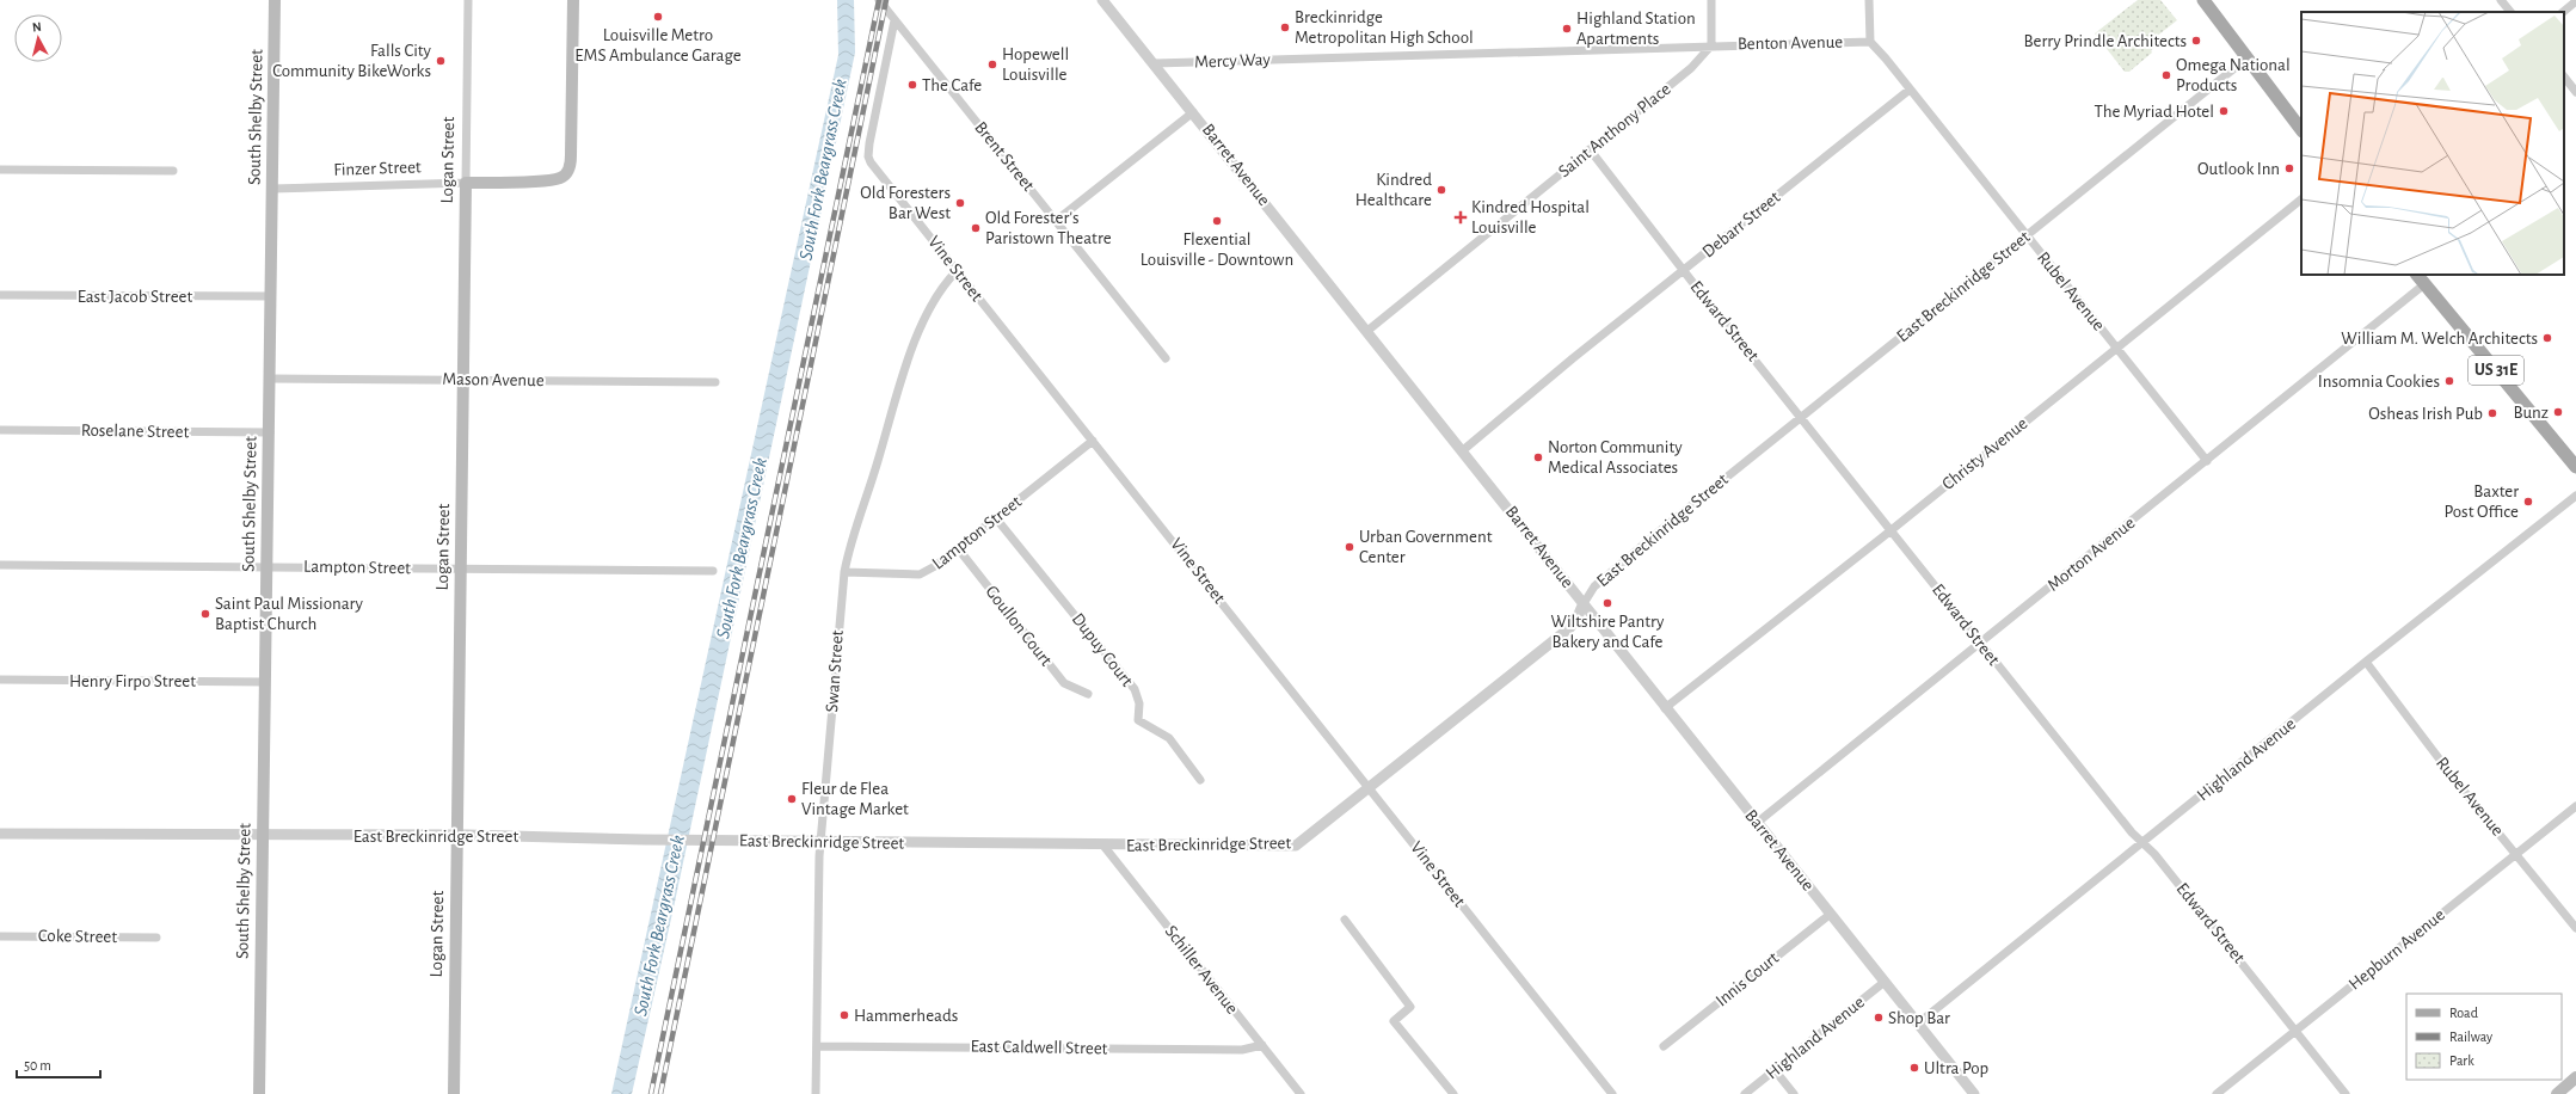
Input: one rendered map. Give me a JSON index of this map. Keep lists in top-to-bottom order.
{
  "streets": {
    "main road": [
      "South Shelby Street",
      "Logan Street",
      "Finzer Street",
      "US 31E"
    ],
    "street": [
      "Benton Avenue",
      "Mercy Way",
      "Saint Anthony Place",
      "Brent Street",
      "Barret Avenue",
      "Debarr Street",
      "Vine Street",
      "East Breckinridge Street",
      "Rubel Avenue",
      "East Jacob Street",
      "Edward Street",
      "Mason Avenue",
      "Roselane Street",
      "Christy Avenue",
      "Lampton Street",
      "Morton Avenue",
      "Goullon Court",
      "Dupuy Court",
      "Swan Street",
      "Henry Firpo Street",
      "Highland Avenue",
      "Coke Street",
      "Hepburn Avenue",
      "Schiller Avenue",
      "Innis Court",
      "East Caldwell Street"
    ]
  },
  "crossings": [
    ["Benton Avenue", "Mercy Way"],
    ["Benton Avenue", "Saint Anthony Place"],
    ["Benton Avenue", "Rubel Avenue"],
    ["Mercy Way", "Saint Anthony Place"],
    ["Mercy Way", "Barret Avenue"],
    ["South Shelby Street", "Finzer Street"],
    ["South Shelby Street", "East Breckinridge Street"],
    ["South Shelby Street", "East Jacob Street"],
    ["South Shelby Street", "Mason Avenue"],
    ["South Shelby Street", "Roselane Street"],
    ["South Shelby Street", "Lampton Street"],
    ["South Shelby Street", "Henry Firpo Street"],
    ["Saint Anthony Place", "Barret Avenue"],
    ["Saint Anthony Place", "Edward Street"],
    ["Brent Street", "Vine Street"],
    ["Logan Street", "Finzer Street"],
    ["Logan Street", "East Breckinridge Street"],
    ["Logan Street", "Mason Avenue"],
    ["Logan Street", "Lampton Street"],
    ["Barret Avenue", "Debarr Street"],
    ["Barret Avenue", "East Breckinridge Street"],
    ["Barret Avenue", "Christy Avenue"],
    ["Barret Avenue", "Morton Avenue"],
    ["Barret Avenue", "Highland Avenue"],
    ["Barret Avenue", "Innis Court"],
    ["Debarr Street", "Rubel Avenue"],
    ["Debarr Street", "Edward Street"],
    ["Vine Street", "East Breckinridge Street"],
    ["Vine Street", "Lampton Street"],
    ["Vine Street", "Swan Street"],
    ["East Breckinridge Street", "Rubel Avenue"],
    ["East Breckinridge Street", "Edward Street"],
    ["East Breckinridge Street", "Swan Street"],
    ["East Breckinridge Street", "Schiller Avenue"],
    ["Rubel Avenue", "Christy Avenue"],
    ["Rubel Avenue", "Morton Avenue"],
    ["Rubel Avenue", "Highland Avenue"],
    ["Rubel Avenue", "Hepburn Avenue"],
    ["Edward Street", "Christy Avenue"],
    ["Edward Street", "Morton Avenue"],
    ["Edward Street", "Highland Avenue"],
    ["Edward Street", "Hepburn Avenue"],
    ["US 31E", "Morton Avenue"],
    ["Lampton Street", "Goullon Court"],
    ["Lampton Street", "Dupuy Court"],
    ["Lampton Street", "Swan Street"],
    ["Swan Street", "East Caldwell Street"],
    ["Schiller Avenue", "East Caldwell Street"]
  ],
  "water": ["South Fork Beargrass Creek"],
  "places": {
    "other": [
      "Louisville Metro EMS Ambulance Garage",
      "Breckinridge Metropolitan High School",
      "Highland Station Apartments",
      "Berry Prindle Architects",
      "Falls City Community BikeWorks",
      "Hopewell Louisville",
      "Omega National Products",
      "The Cafe",
      "The Myriad Hotel",
      "Outlook Inn",
      "Kindred Healthcare",
      "Old Foresters Bar West",
      "Flexential Louisville - Downtown",
      "Old Forester's Paristown Theatre",
      "William M. Welch Architects",
      "Insomnia Cookies",
      "Bunz",
      "Osheas Irish Pub",
      "Norton Community Medical Associates",
      "Baxter Post Office",
      "Urban Government Center",
      "Wiltshire Pantry Bakery and Cafe",
      "Saint Paul Missionary Baptist Church",
      "Fleur de Flea Vintage Market",
      "Hammerheads",
      "Shop Bar",
      "Ultra Pop"
    ],
    "health": ["Kindred Hospital Louisville"]
  },
  "legend": ["Road", "Railway", "Park"],
  "scale_bar": "50 m",
  "north": "top"
}
